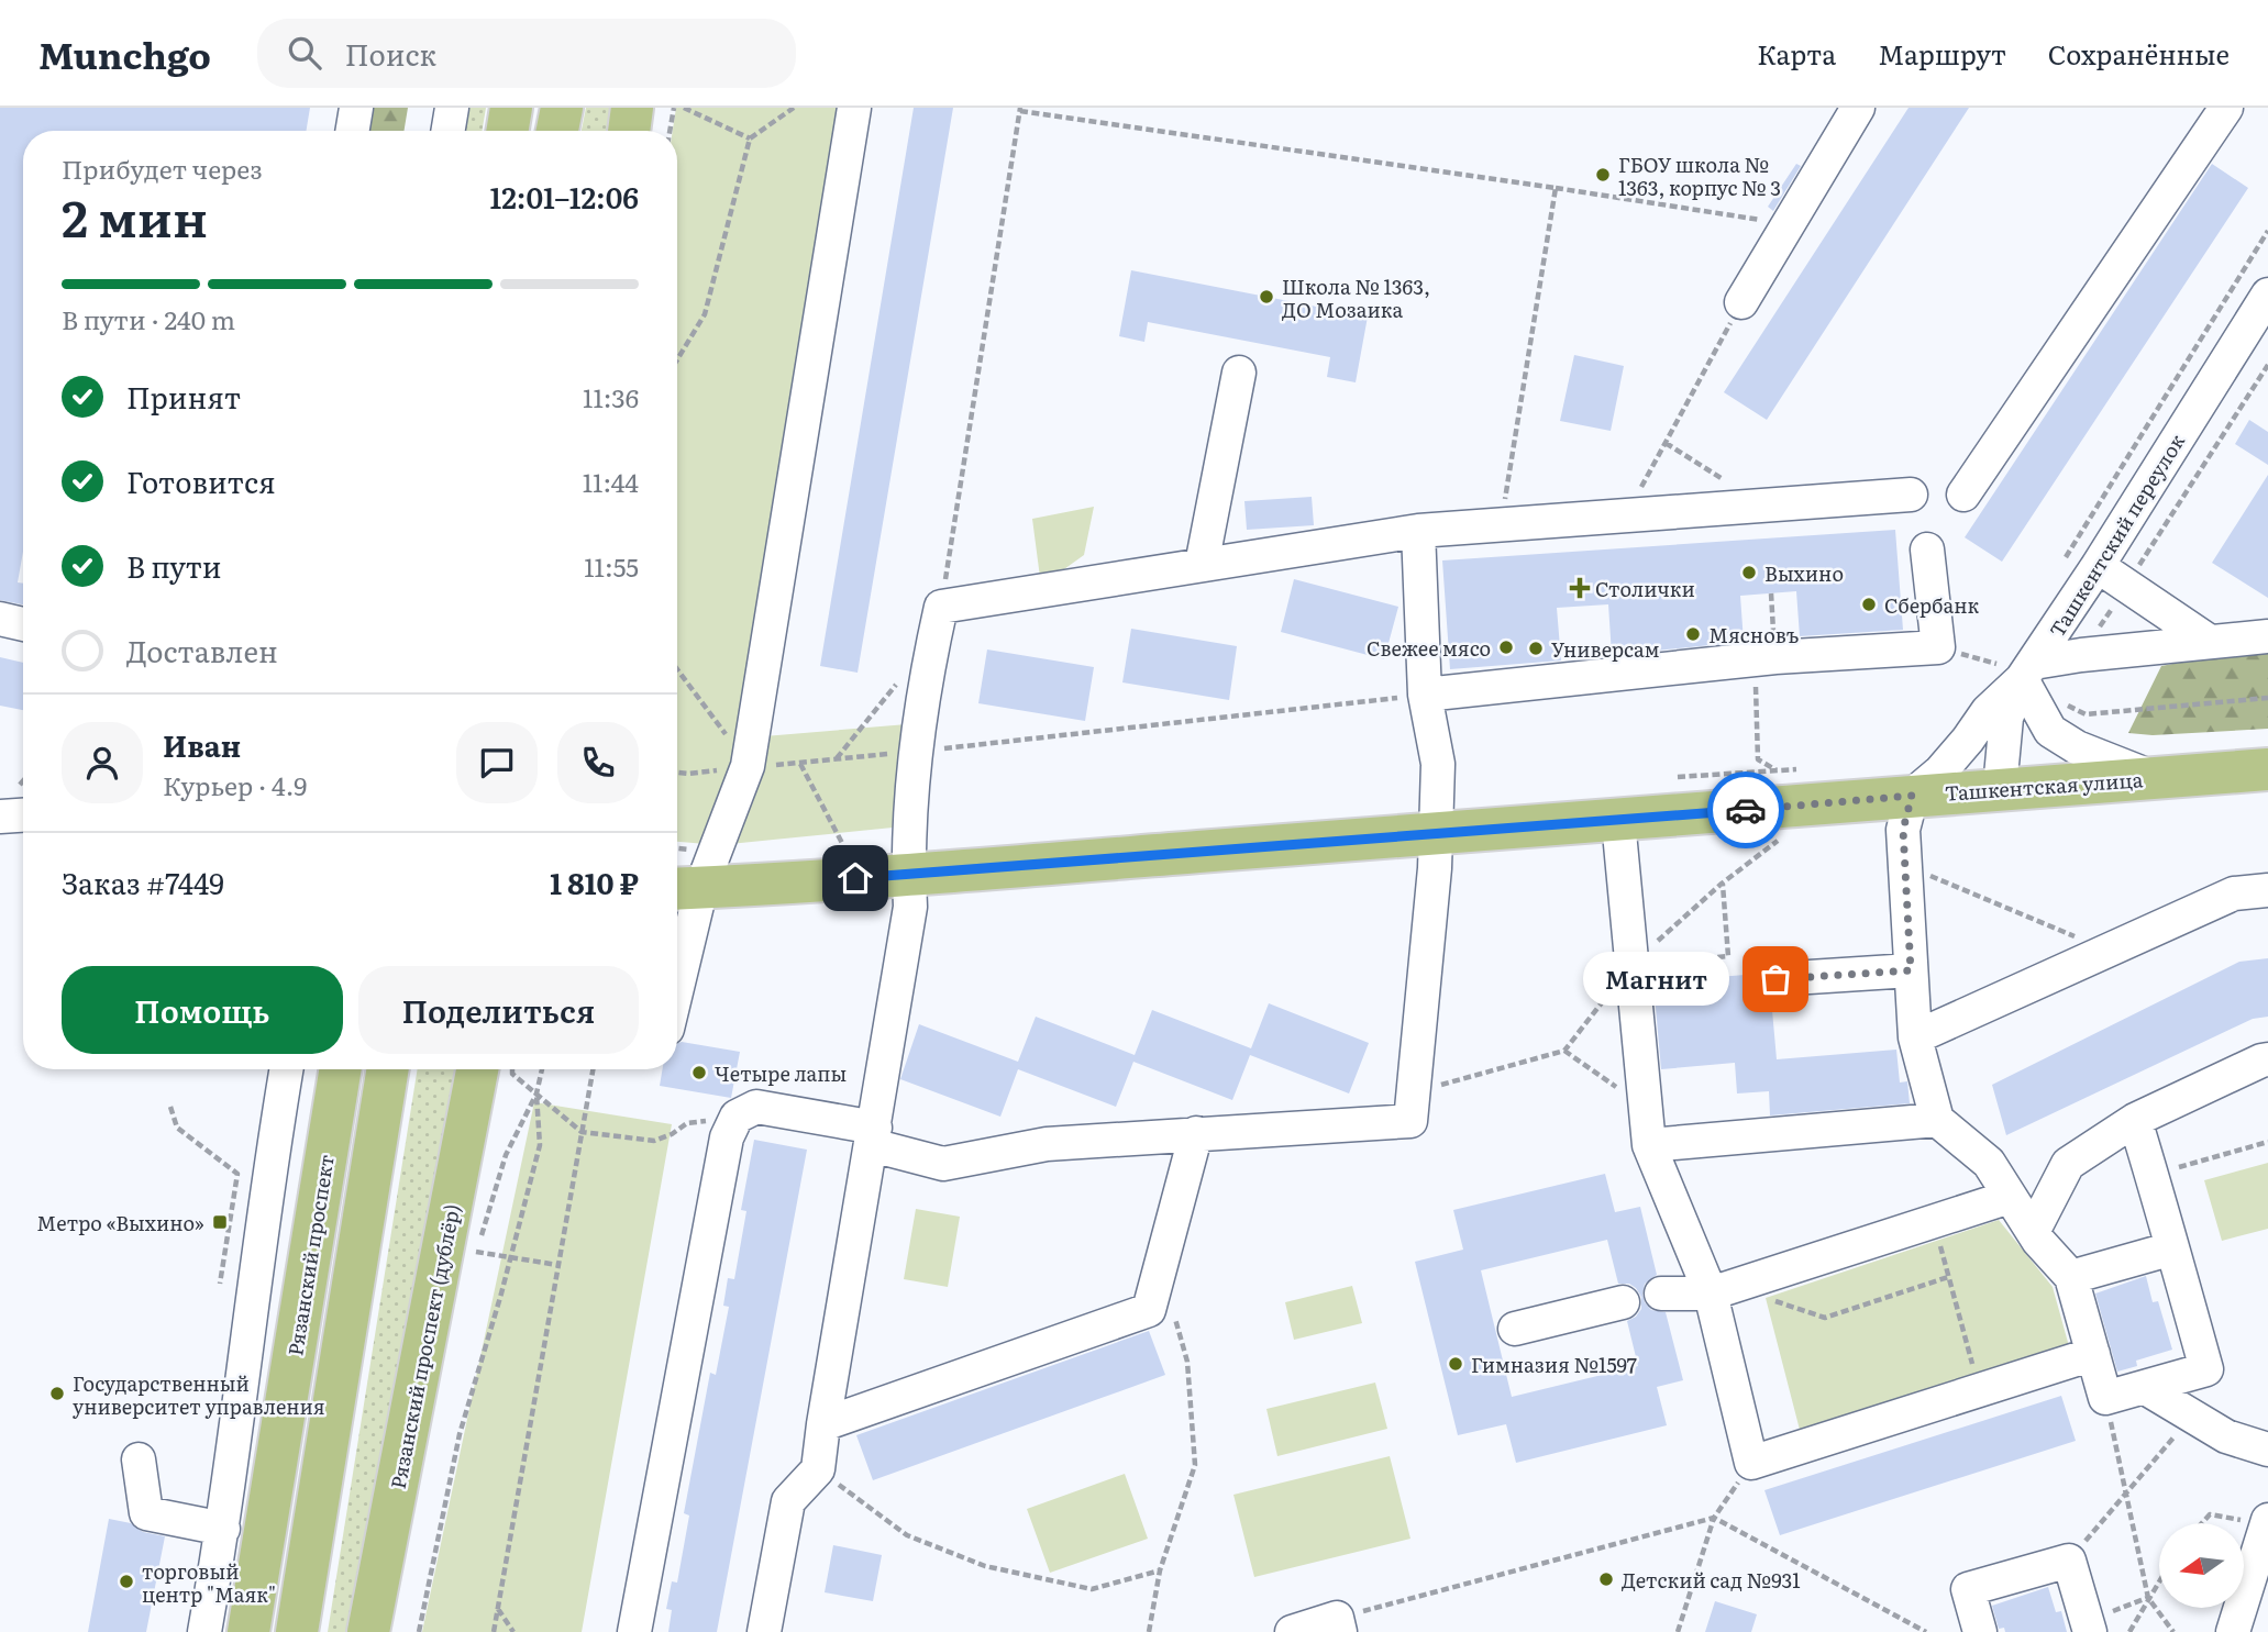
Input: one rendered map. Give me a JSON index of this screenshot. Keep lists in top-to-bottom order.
{
  "streets": {
    "main road": ["Ташкентская улица", "Рязанский проспект", "Рязанский проспект (дублёр)"],
    "street": ["Ташкентский переулок"]
  },
  "crossings": [
    ["Ташкентский переулок", "Ташкентская улица"]
  ],
  "places": {
    "other": [
      "ГБОУ школа № 1363, корпус № 3",
      "Школа № 1363, ДО Мозаика",
      "Выхино",
      "Сбербанк",
      "Мясновъ",
      "Свежее мясо",
      "Универсам",
      "Магнит",
      "Четыре лапы",
      "Гимназия №1597",
      "Государственный университет управления",
      "Детский сад №931",
      "торговый центр \"Маяк\""
    ],
    "health": ["Столички"],
    "transit": ["Метро «Выхино»"]
  },
  "north": "left",
  "page": {
    "header": "Munchgo",
    "search": "Поиск",
    "nav": ["Карта", "Маршрут", "Сохранённые"],
    "heading": ["2 мин", "Прибудет через", "12:01–12:06"],
    "panel": [
      "Иван",
      "Курьер · 4.9",
      "Заказ #7449",
      "1 810 ₽"
    ],
    "bar": "В пути · 240 m",
    "list": [
      ["Принят", "11:36"],
      ["Готовится", "11:44"],
      ["В пути", "11:55"],
      "Доставлен"
    ],
    "buttons": ["Помощь", "Поделиться"],
    "bubble": "Магнит"
  }
}
